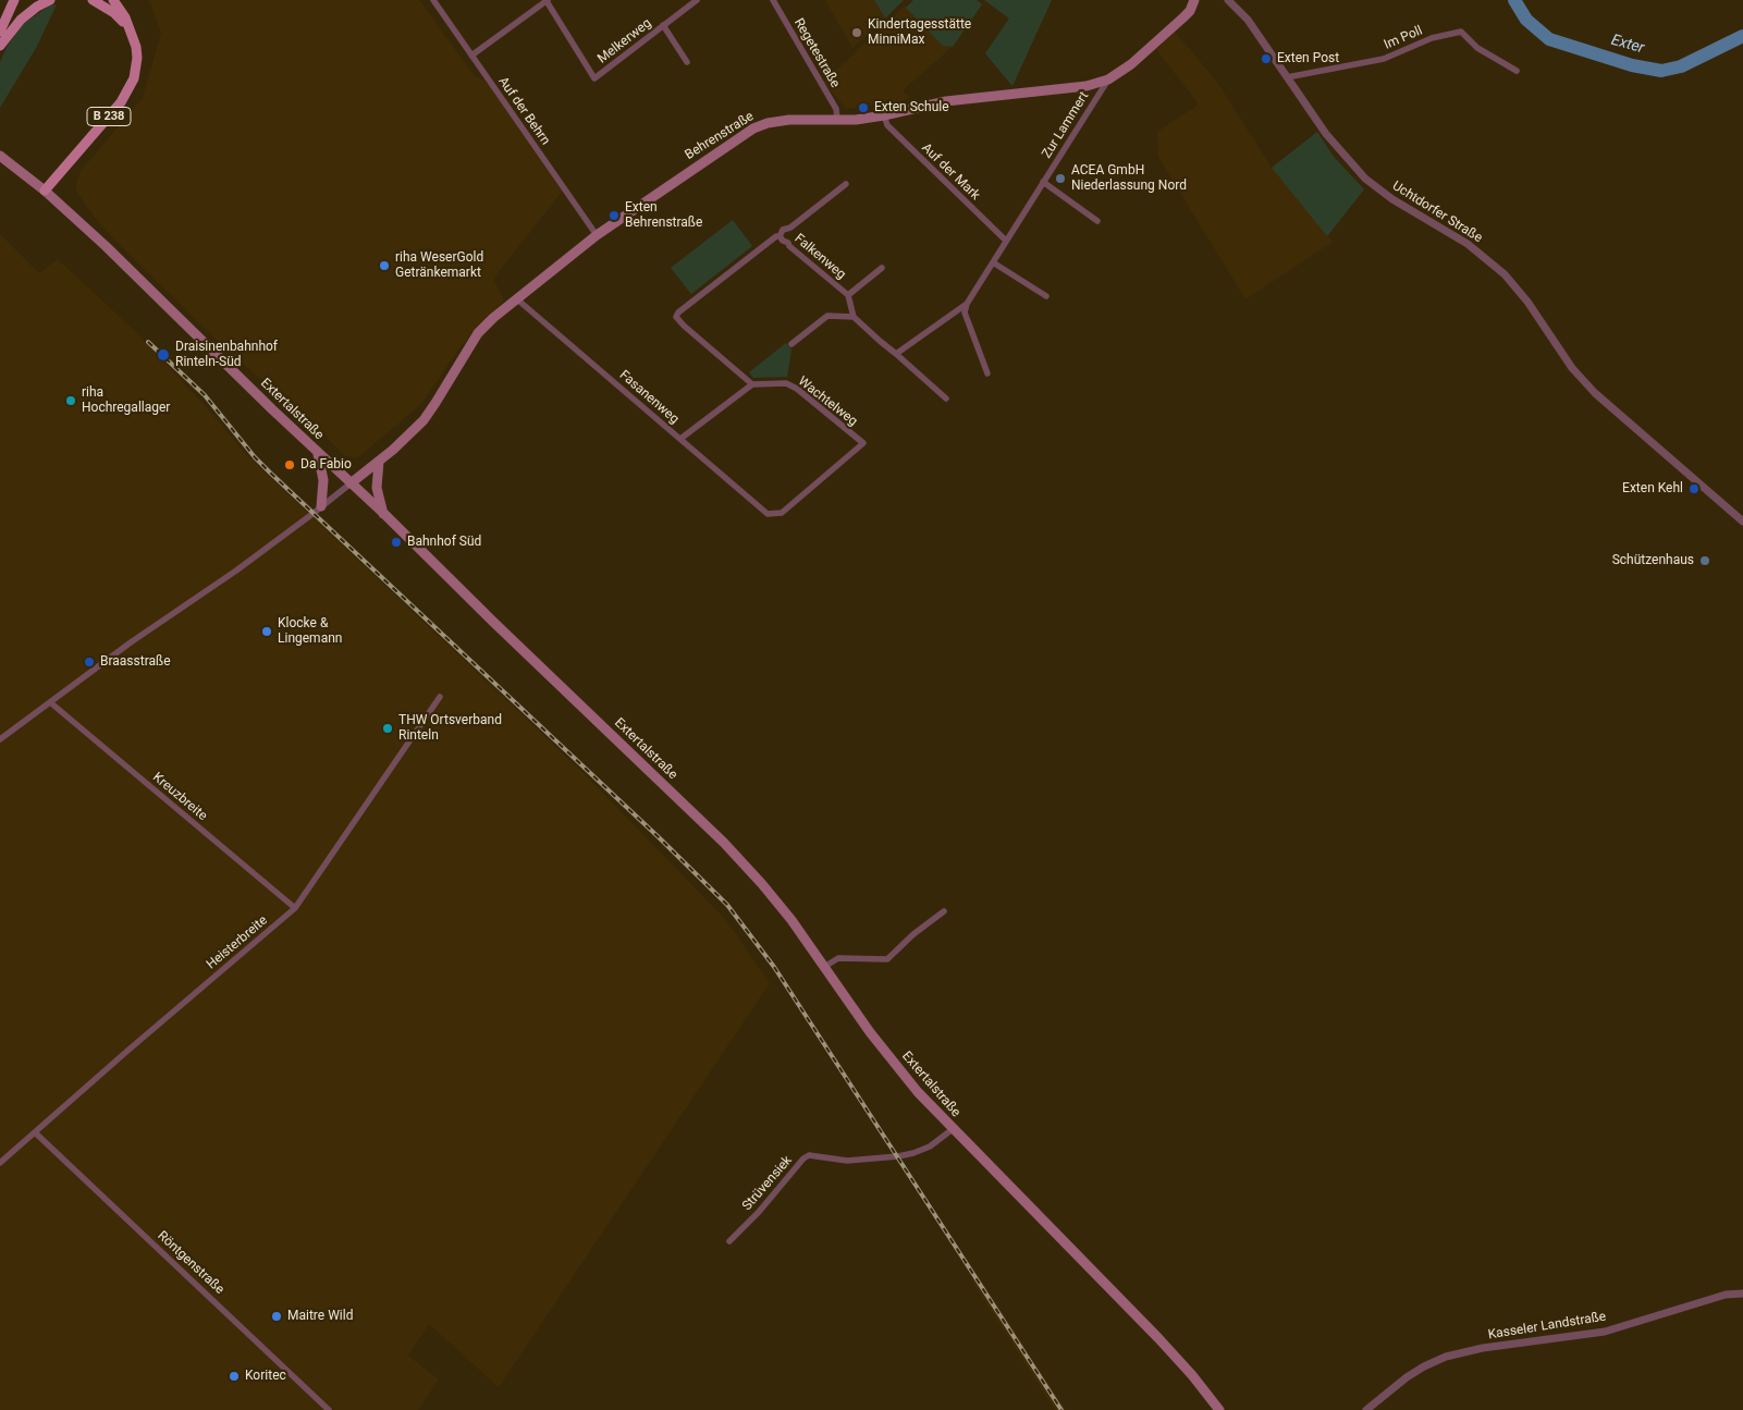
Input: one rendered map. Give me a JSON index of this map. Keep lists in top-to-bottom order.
{
  "streets": {
    "main road": ["B 238", "Behrenstraße", "Extertalstraße"],
    "street": [
      "Im Poll",
      "Melkerweg",
      "Regetestraße",
      "Auf der Behrn",
      "Zur Lammert",
      "Auf der Mark",
      "Uchtdorfer Straße",
      "Falkenweg",
      "Fasanenweg",
      "Wachtelweg",
      "Kreuzbreite",
      "Heisterbreite",
      "Strüvensiek",
      "Röntgenstraße",
      "Kasseler Landstraße"
    ]
  },
  "crossings": [
    ["Im Poll", "Uchtdorfer Straße"],
    ["Regetestraße", "Behrenstraße"],
    ["Auf der Behrn", "Behrenstraße"],
    ["B 238", "Extertalstraße"],
    ["Zur Lammert", "Behrenstraße"],
    ["Zur Lammert", "Auf der Mark"],
    ["Behrenstraße", "Auf der Mark"],
    ["Behrenstraße", "Fasanenweg"],
    ["Behrenstraße", "Extertalstraße"],
    ["Falkenweg", "Wachtelweg"],
    ["Fasanenweg", "Wachtelweg"],
    ["Extertalstraße", "Strüvensiek"],
    ["Kreuzbreite", "Heisterbreite"],
    ["Heisterbreite", "Röntgenstraße"]
  ],
  "water": ["Exter"],
  "places": [
    "Kindertagesstätte MinniMax",
    "Exten Post",
    "Exten Schule",
    "ACEA GmbH Niederlassung Nord",
    "Exten Behrenstraße",
    "riha WeserGold Getränkemarkt",
    "Draisinenbahnhof Rinteln-Süd",
    "riha Hochregallager",
    "Da Fabio",
    "Exten Kehl",
    "Bahnhof Süd",
    "Schützenhaus",
    "Klocke & Lingemann",
    "Braasstraße",
    "THW Ortsverband Rinteln",
    "Maitre Wild",
    "Koritec"
  ]
}
